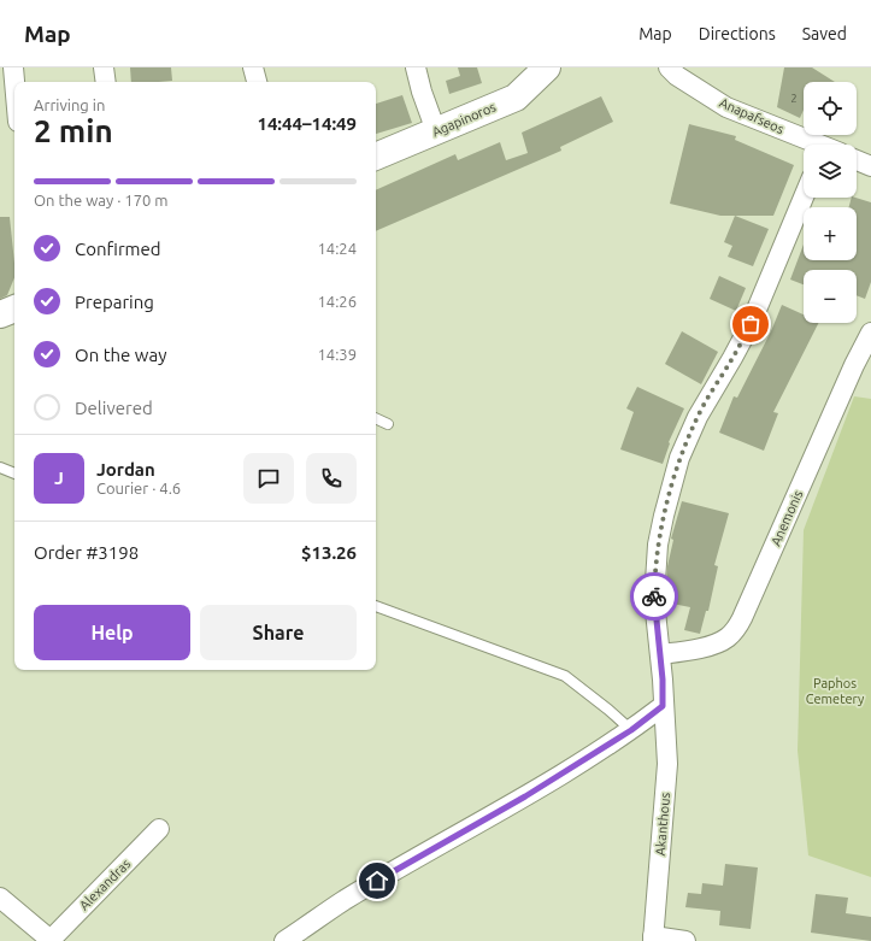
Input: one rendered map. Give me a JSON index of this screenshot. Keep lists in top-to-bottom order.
{
  "streets": {
    "main road": ["Agapinoros"],
    "street": [
      "Anapafseos",
      "Anemonis",
      "Akanthous",
      "Alexandras"
    ]
  },
  "crossings": [
    ["Anemonis", "Akanthous"]
  ],
  "parks": ["Paphos Cemetery"],
  "house_numbers": ["2"],
  "page": {
    "header": "Map",
    "nav": ["Map", "Directions", "Saved"],
    "map_buttons": ["+", "−"],
    "heading": ["2 min", "Arriving in", "14:44–14:49"],
    "panel": [
      "Jordan",
      "Courier · 4.6",
      "Order #3198",
      "$13.26"
    ],
    "bar": "On the way · 170 m",
    "list": [
      ["Confirmed", "14:24"],
      ["Preparing", "14:26"],
      ["On the way", "14:39"],
      "Delivered"
    ],
    "round": "J",
    "buttons": ["Help", "Share"]
  }
}
